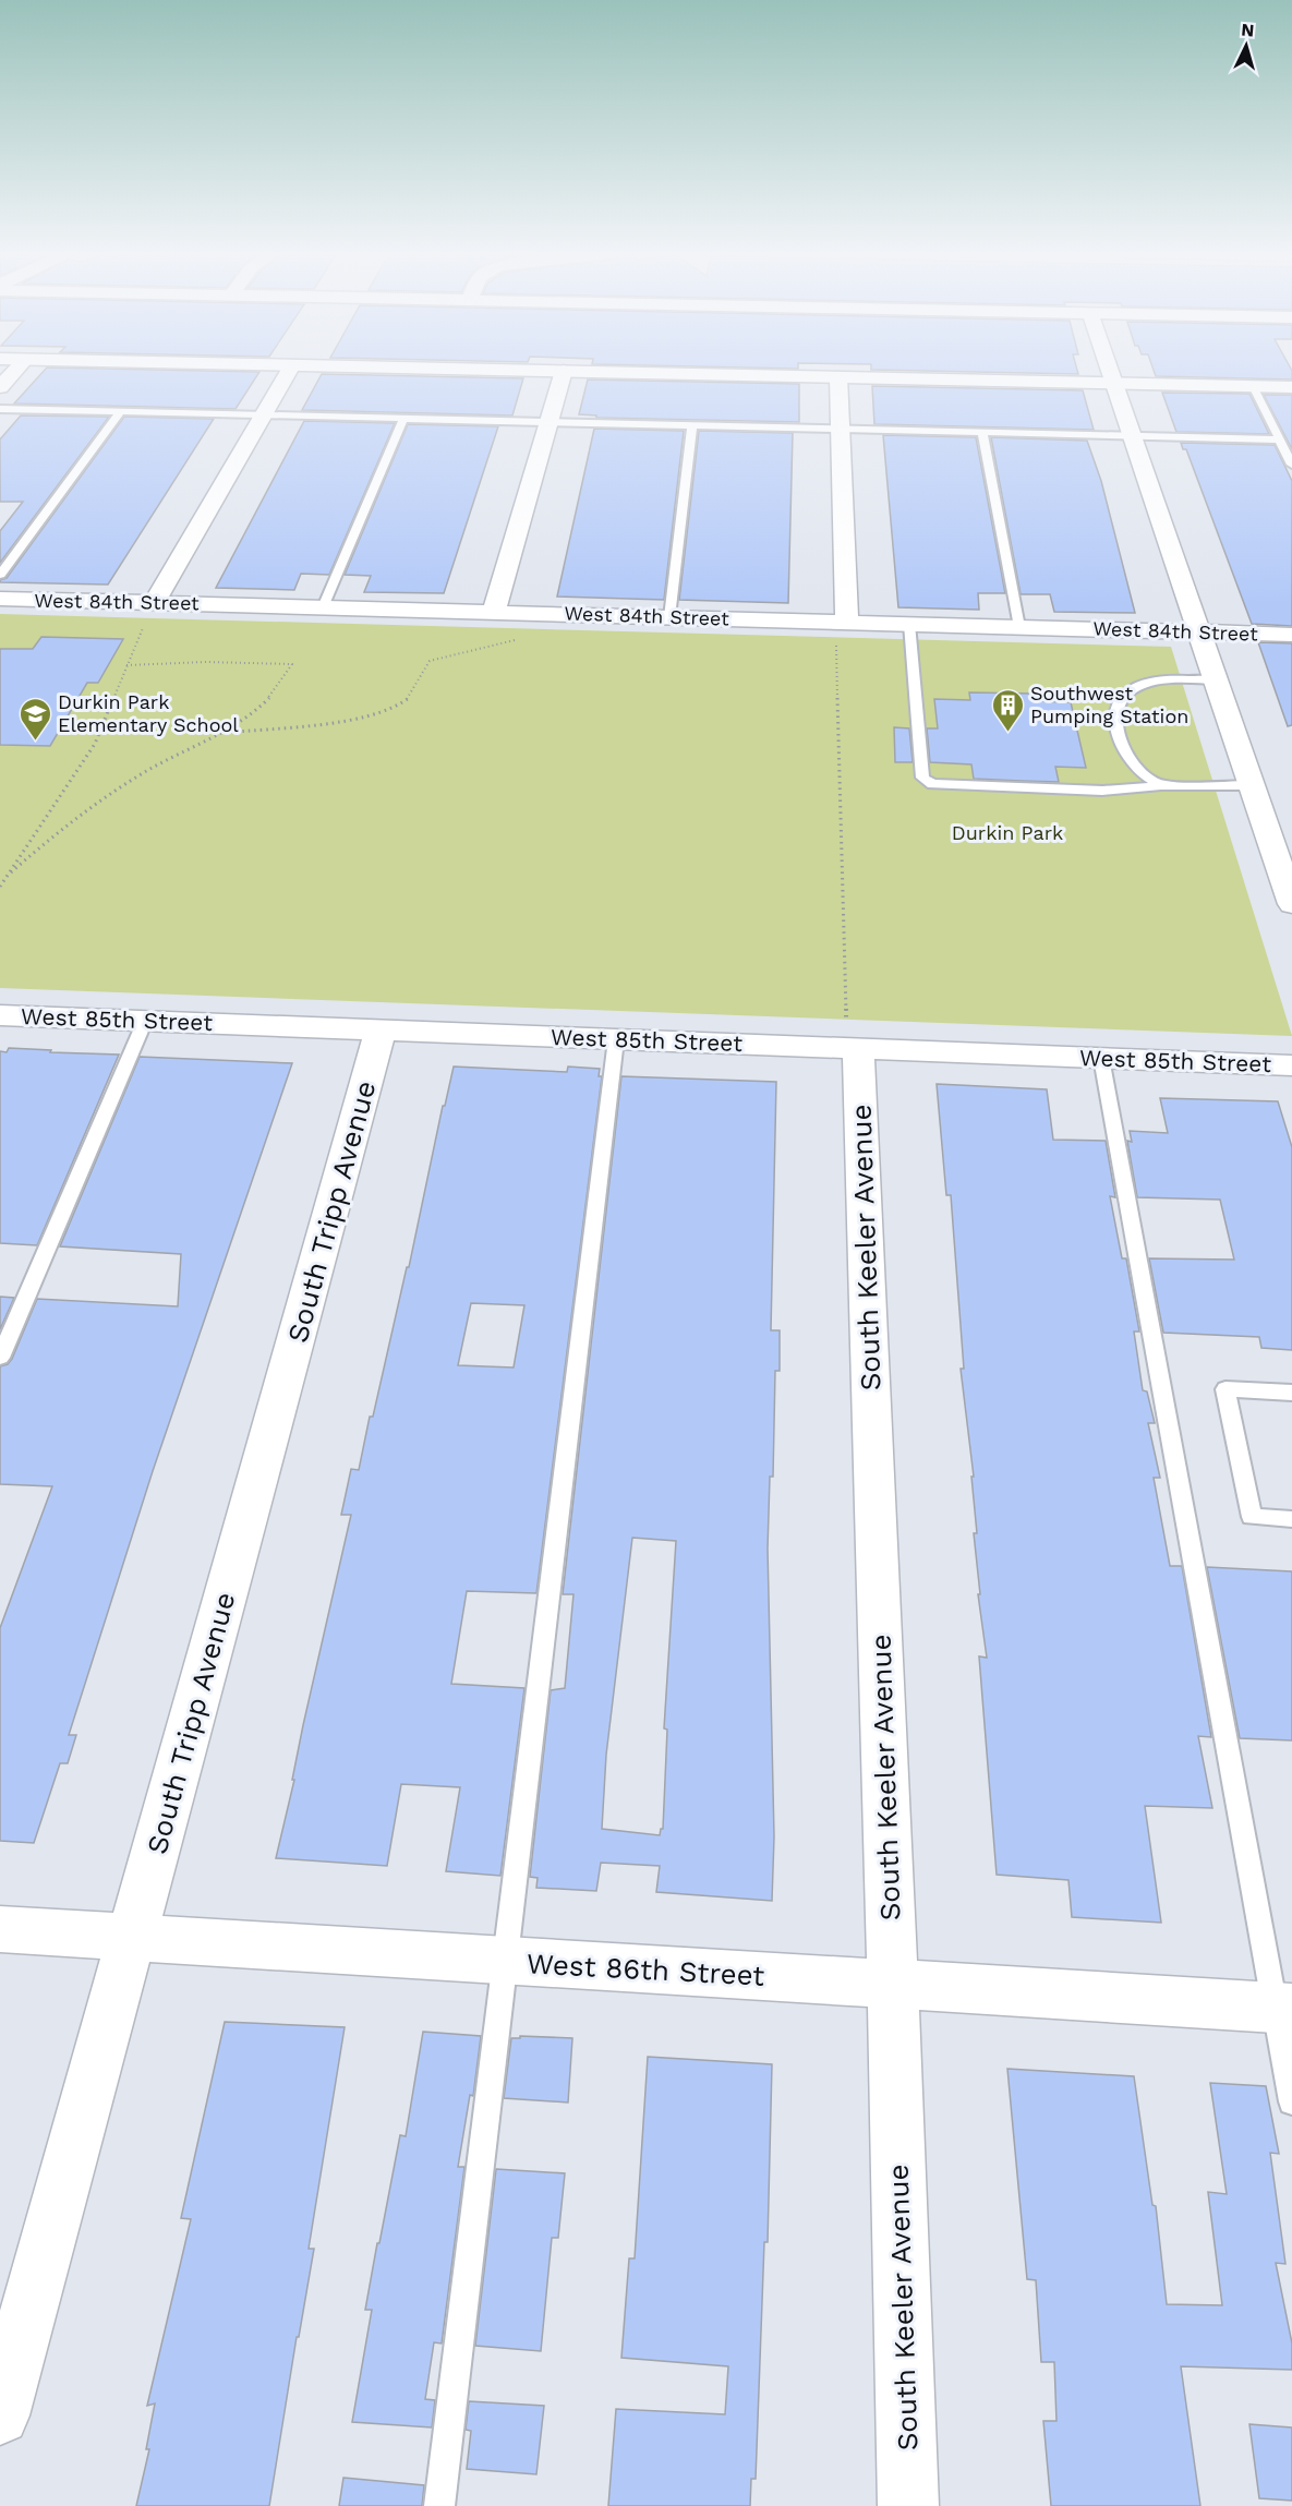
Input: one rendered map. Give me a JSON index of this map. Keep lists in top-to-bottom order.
{
  "streets": {
    "street": [
      "West 84th Street",
      "West 85th Street",
      "South Tripp Avenue",
      "South Keeler Avenue",
      "West 86th Street"
    ]
  },
  "crossings": [
    ["West 85th Street", "South Tripp Avenue"],
    ["West 85th Street", "South Keeler Avenue"],
    ["South Tripp Avenue", "West 86th Street"],
    ["South Keeler Avenue", "West 86th Street"]
  ],
  "parks": ["Durkin Park"],
  "places": {
    "building": ["Southwest Pumping Station"],
    "school or university": ["Durkin Park Elementary School"]
  },
  "north": "top"
}
